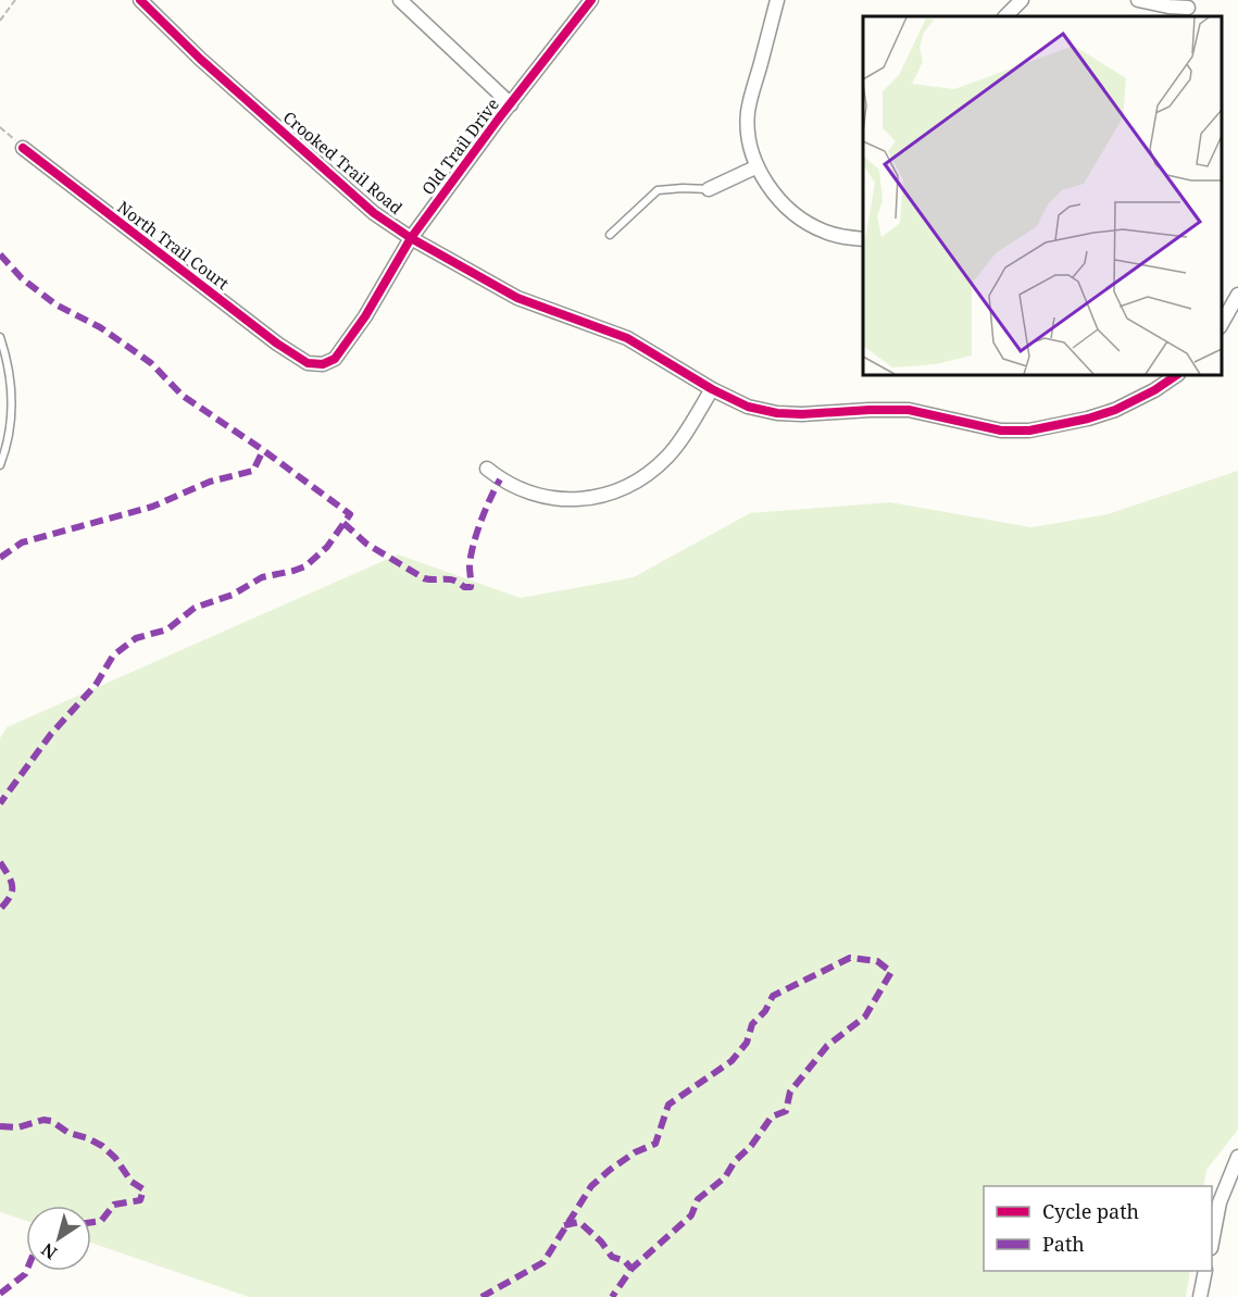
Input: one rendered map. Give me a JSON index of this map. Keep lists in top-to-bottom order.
{
  "streets": {
    "street": ["Old Trail Drive", "Crooked Trail Road", "North Trail Court"]
  },
  "crossings": [
    ["Old Trail Drive", "Crooked Trail Road"],
    ["Old Trail Drive", "North Trail Court"]
  ],
  "legend": ["Cycle path", "Path"],
  "north": "bottom left"
}
